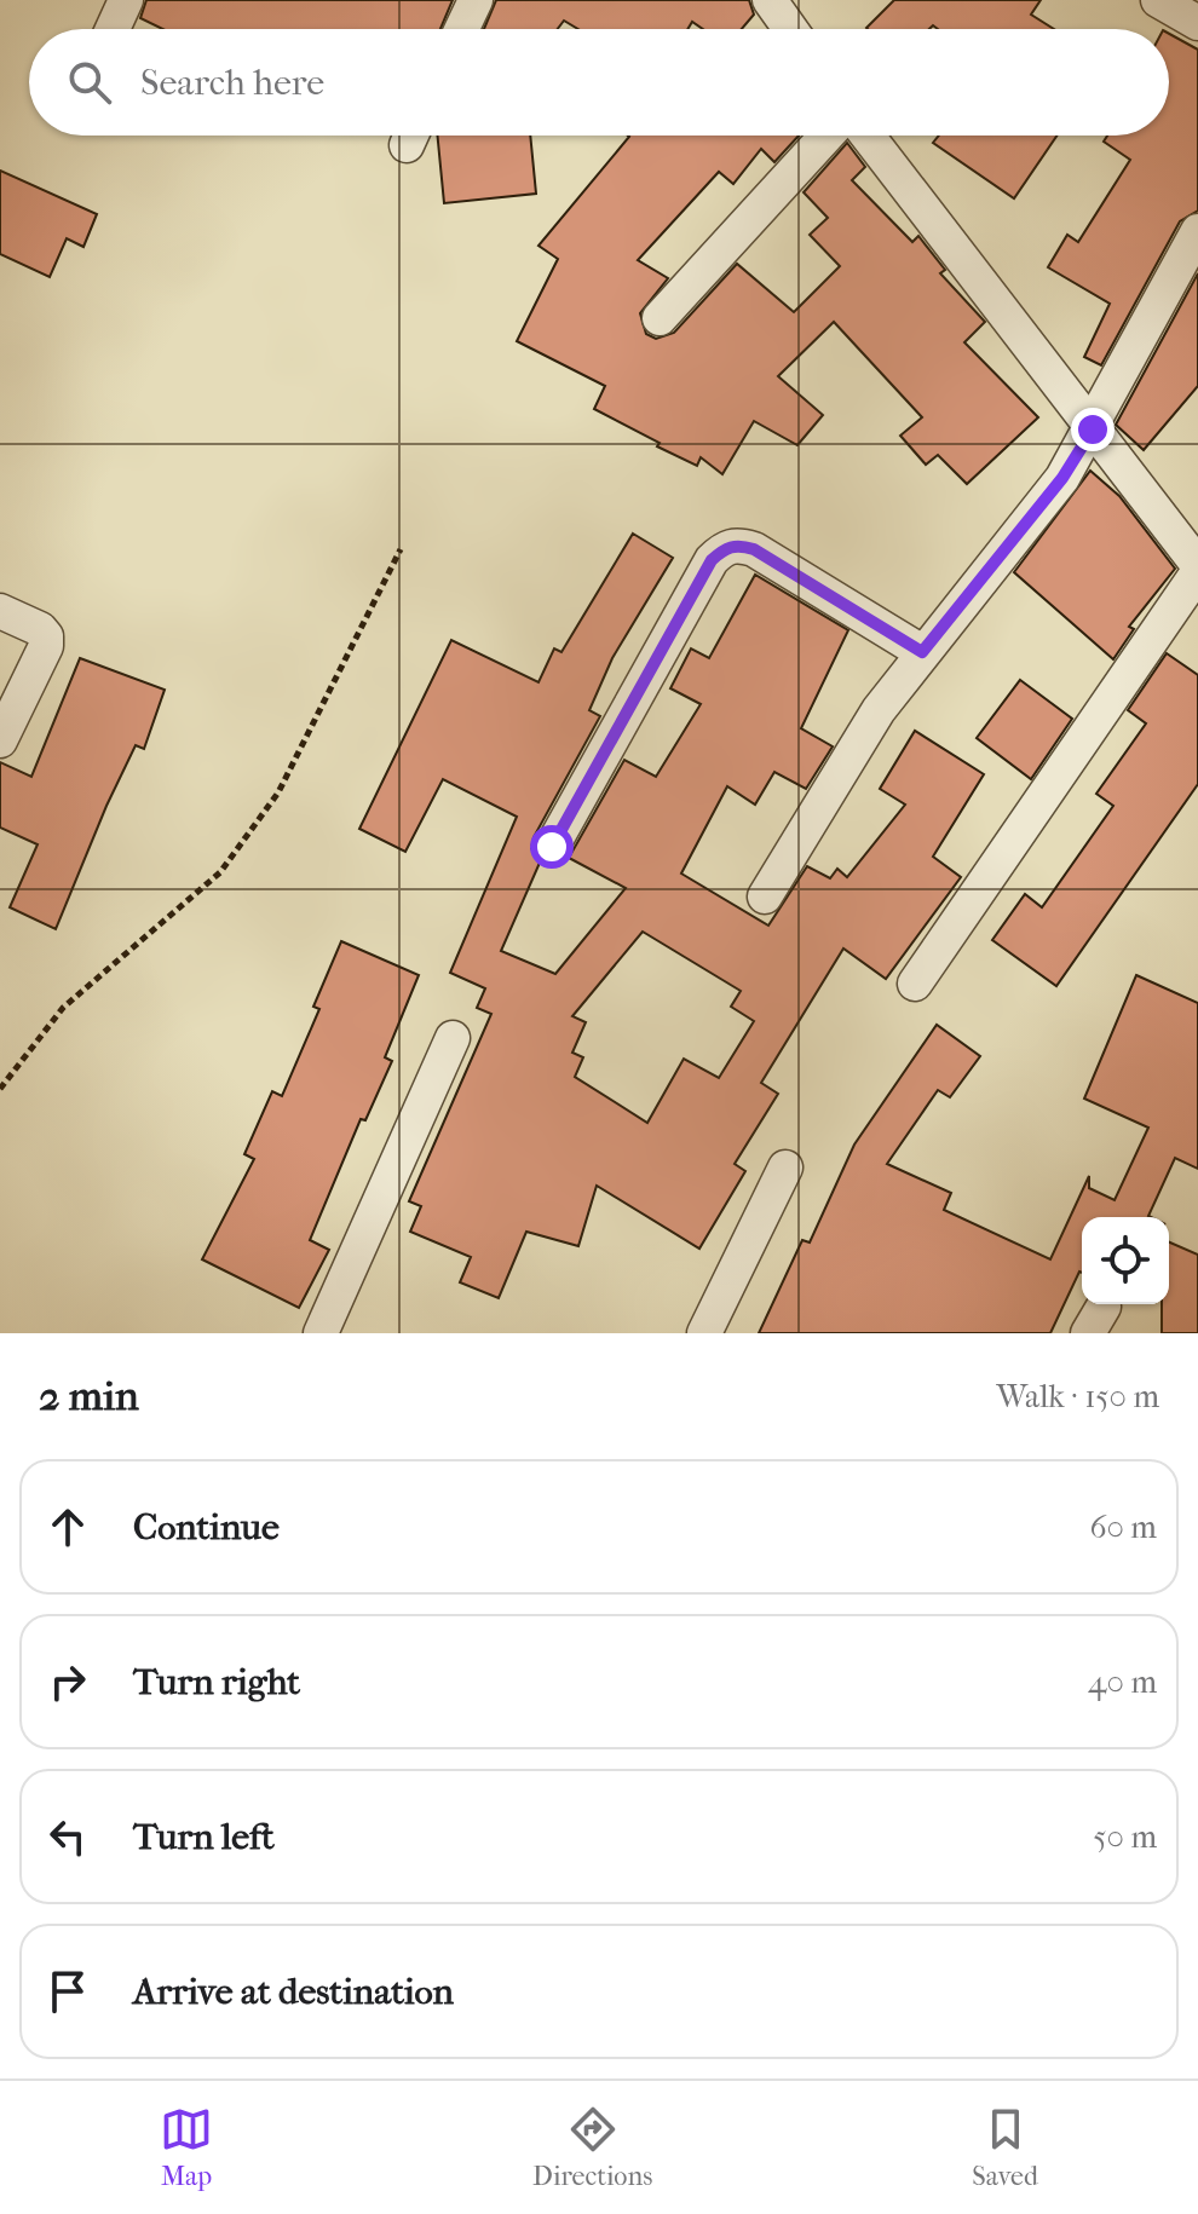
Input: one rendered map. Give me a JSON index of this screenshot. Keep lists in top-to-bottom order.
{
  "page": {
    "search": "Search here",
    "heading": ["2 min", "Walk · 150 m"],
    "list": [
      ["Continue", "60 m"],
      ["Turn right", "40 m"],
      ["Turn left", "50 m"],
      "Arrive at destination"
    ],
    "nav": ["Map", "Directions", "Saved"]
  }
}
